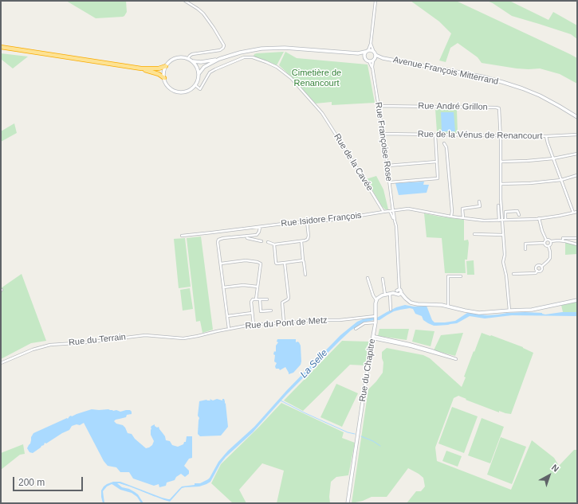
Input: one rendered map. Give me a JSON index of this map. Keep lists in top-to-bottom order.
{
  "streets": {
    "main road": ["Avenue François Mitterrand", "Rue du Chapitre"],
    "street": [
      "Rue André Grillon",
      "Rue de la Vénus de Renancourt",
      "Rue Françoise Rose",
      "Rue de la Cavée",
      "Rue Isidore François",
      "Rue du Pont de Metz",
      "Rue du Terrain"
    ]
  },
  "crossings": [
    ["Rue André Grillon", "Rue de la Vénus de Renancourt"],
    ["Rue André Grillon", "Rue Françoise Rose"],
    ["Rue de la Vénus de Renancourt", "Rue Françoise Rose"],
    ["Rue Françoise Rose", "Rue Isidore François"],
    ["Rue de la Cavée", "Rue Isidore François"],
    ["Rue du Pont de Metz", "Rue du Terrain"],
    ["Rue du Pont de Metz", "Rue du Chapitre"]
  ],
  "water": ["La Selle"],
  "parks": ["Cimetière de Renancourt"],
  "scale_bar": "200 m",
  "north": "top right"
}
